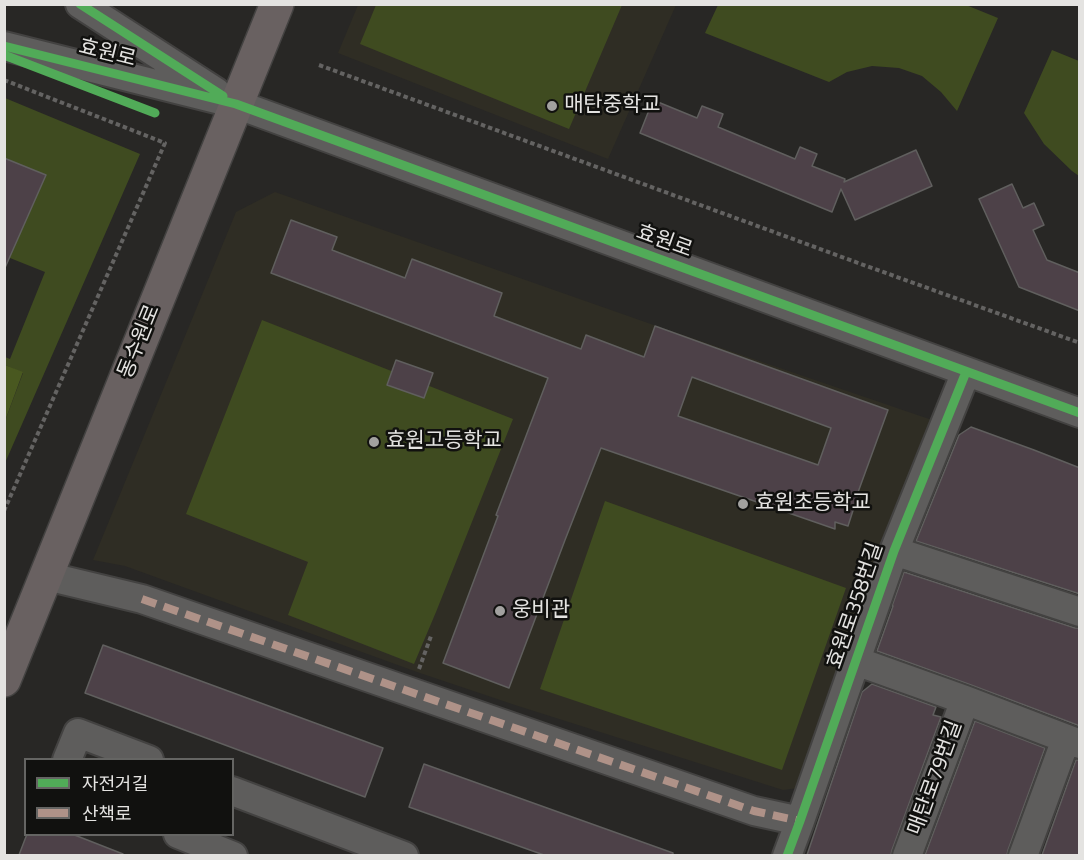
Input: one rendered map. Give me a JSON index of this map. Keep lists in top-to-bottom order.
{
  "streets": {
    "main road": ["동수원로"],
    "street": ["효원로", "효원로358번길", "매탄로79번길"]
  },
  "crossings": [
    ["효원로", "동수원로"],
    ["효원로", "효원로358번길"],
    ["효원로358번길", "매탄로79번길"]
  ],
  "places": [
    "매탄중학교",
    "효원고등학교",
    "효원초등학교",
    "웅비관"
  ],
  "legend": ["자전거길", "산책로"]
}
